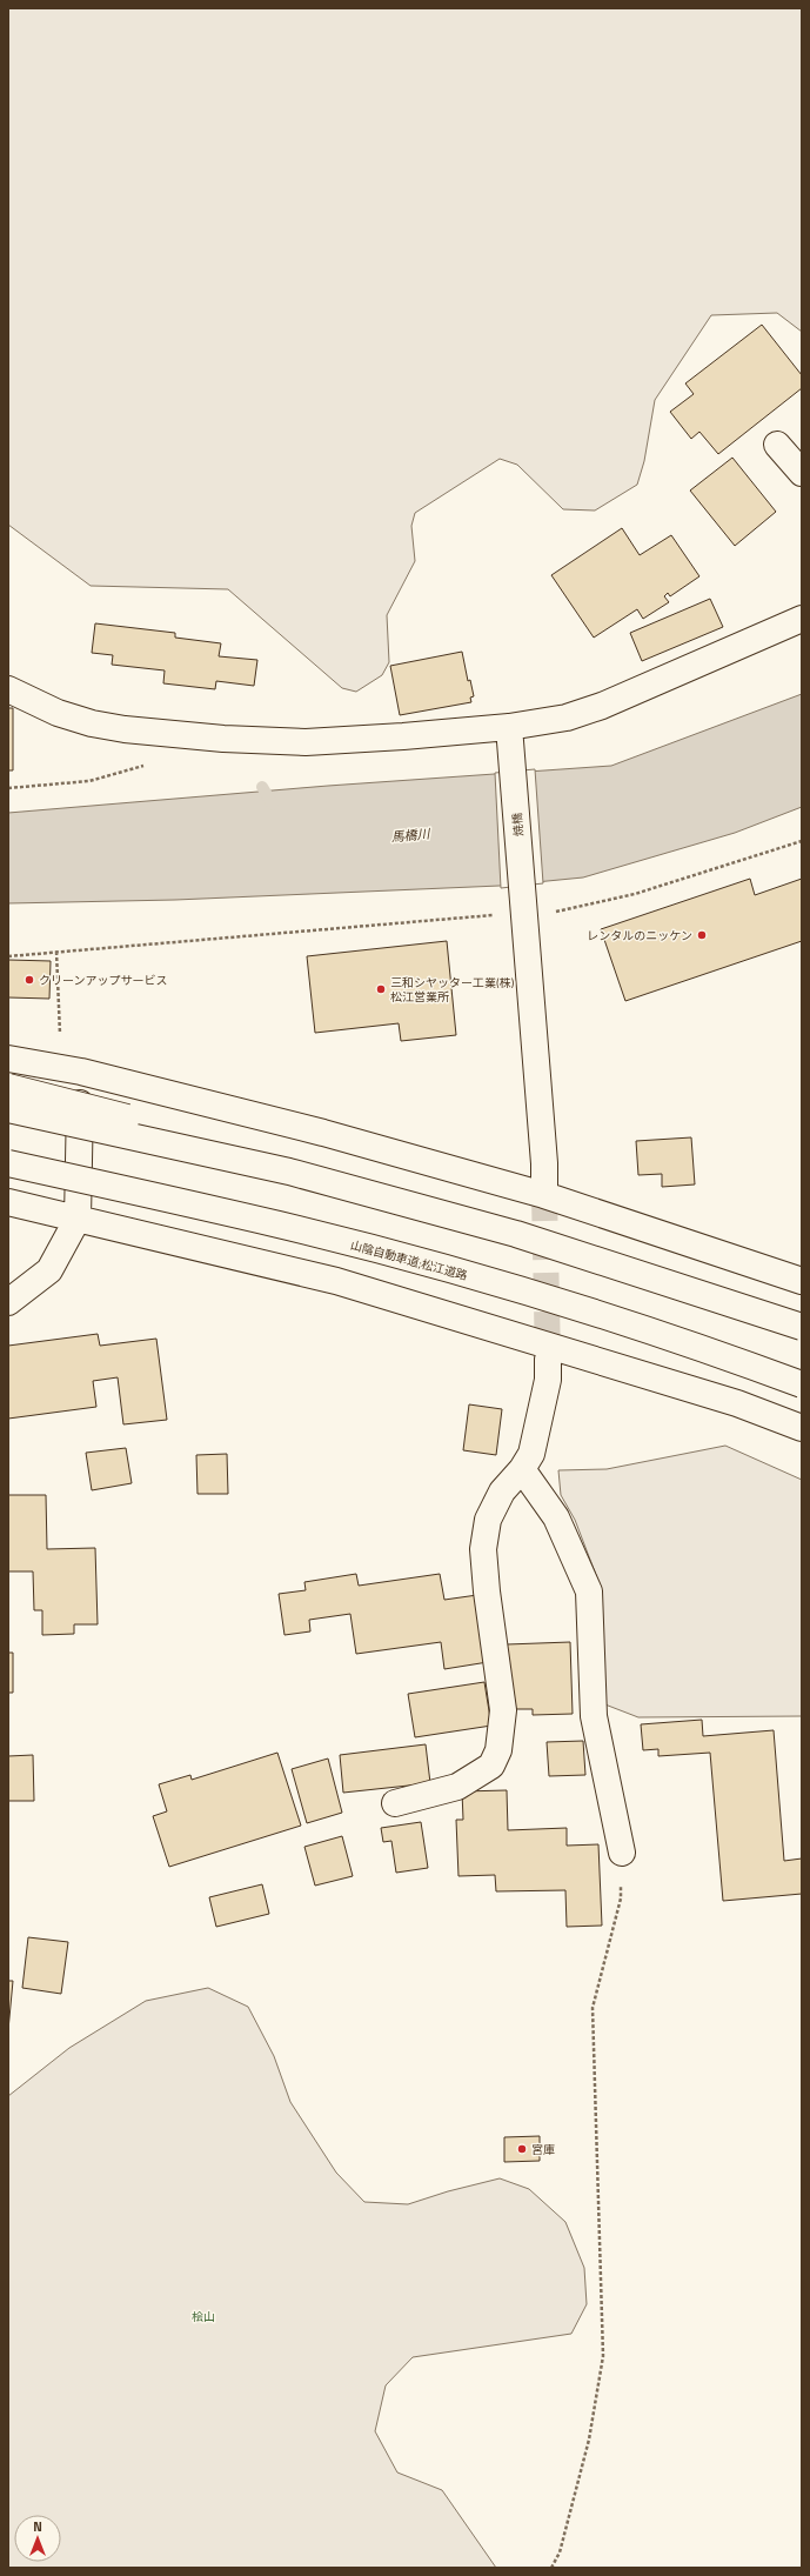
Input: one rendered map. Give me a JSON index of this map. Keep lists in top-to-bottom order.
{
  "streets": {
    "main road": ["焼橋", "山陰自動車道;松江道路"]
  },
  "water": ["馬橋川"],
  "parks": ["桧山"],
  "places": [
    "レンタルのニッケン",
    "クリーンアップサービス",
    "三和シヤッター工業(株) 松江営業所",
    "宮庫"
  ],
  "north": "top"
}
